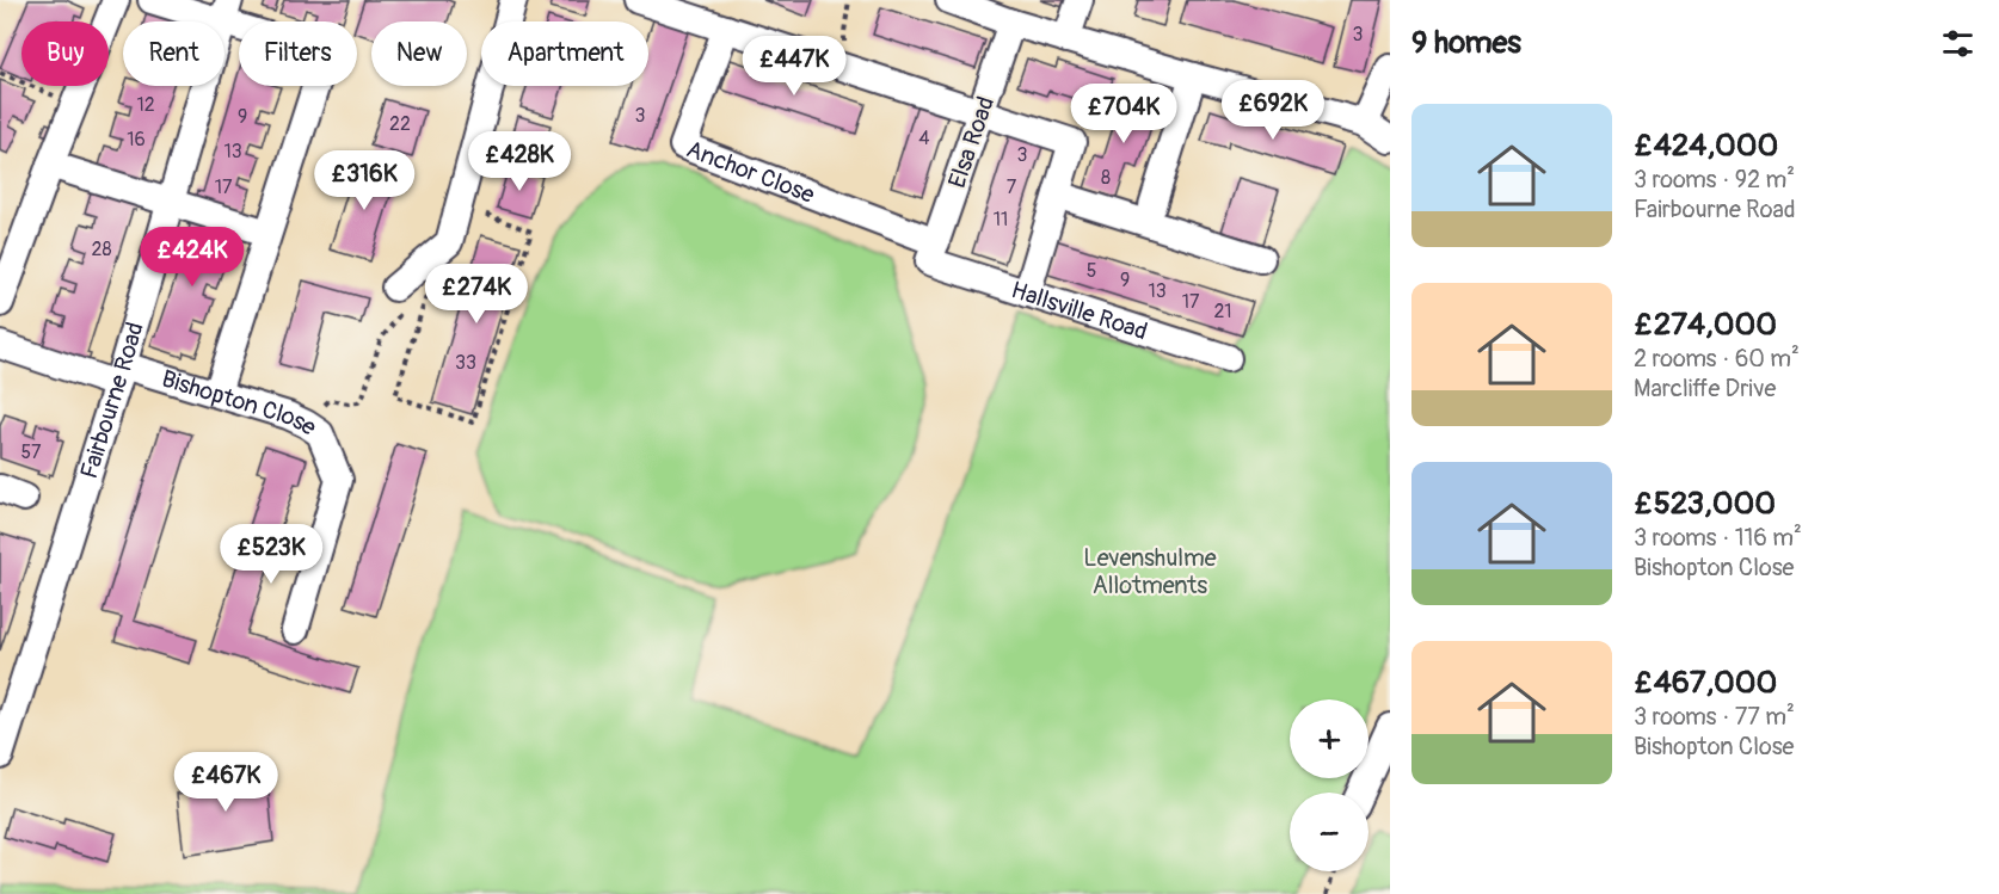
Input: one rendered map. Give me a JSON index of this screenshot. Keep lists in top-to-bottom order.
{
  "streets": {
    "street": [
      "Elsa Road",
      "Anchor Close",
      "Hallsville Road",
      "Fairbourne Road",
      "Bishopton Close"
    ]
  },
  "crossings": [
    ["Elsa Road", "Anchor Close"],
    ["Elsa Road", "Hallsville Road"],
    ["Anchor Close", "Hallsville Road"],
    ["Fairbourne Road", "Bishopton Close"]
  ],
  "parks": ["Levenshulme Allotments"],
  "house_numbers": [
    "3",
    "12",
    "3",
    "9",
    "22",
    "4",
    "16",
    "13",
    "3",
    "8",
    "17",
    "7",
    "11",
    "28",
    "5",
    "9",
    "13",
    "17",
    "21",
    "33",
    "57"
  ],
  "page": {
    "heading": "9 homes",
    "chip": [
      "Buy",
      "Rent",
      "Filters",
      "New",
      "Apartment"
    ],
    "price": [
      "£447K",
      "£692K",
      "£704K",
      "£428K",
      "£316K",
      "£424K",
      "£274K",
      "£523K",
      "£467K"
    ],
    "list": [
      {
        "name": "£424,000",
        "note": "3 rooms · 92 m² · Fairbourne Road"
      },
      {
        "name": "£274,000",
        "note": "2 rooms · 60 m² · Marcliffe Drive"
      },
      {
        "name": "£523,000",
        "note": "3 rooms · 116 m² · Bishopton Close"
      },
      {
        "name": "£467,000",
        "note": "3 rooms · 77 m² · Bishopton Close"
      }
    ],
    "map_buttons": ["+", "−"]
  }
}
